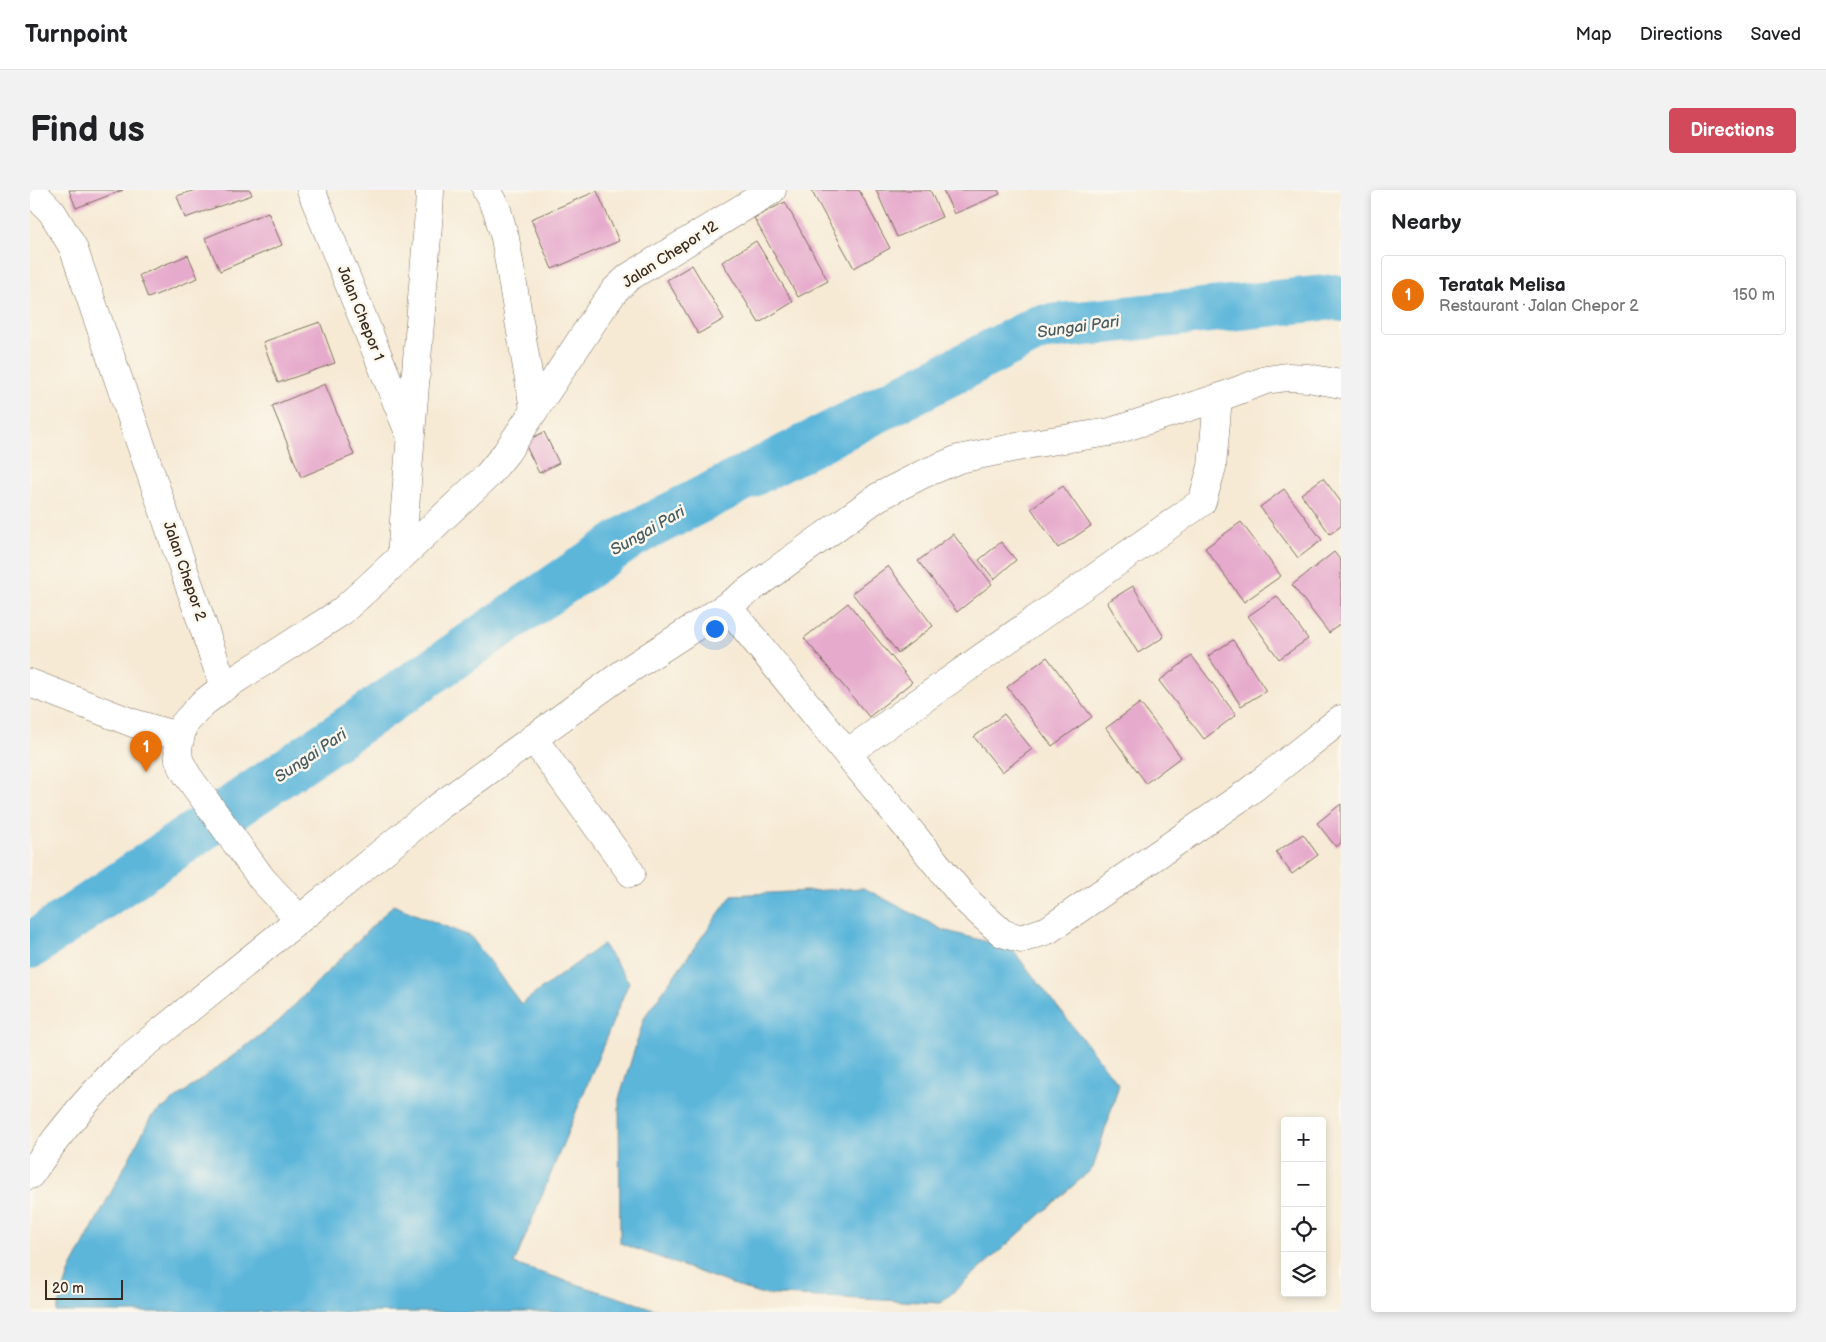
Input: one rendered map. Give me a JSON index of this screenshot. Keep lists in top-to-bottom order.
{
  "streets": {
    "street": ["Jalan Chepor 12", "Jalan Chepor 1", "Jalan Chepor 2"]
  },
  "crossings": [
    ["Jalan Chepor 12", "Jalan Chepor 1"],
    ["Jalan Chepor 12", "Jalan Chepor 2"]
  ],
  "water": ["Sungai Pari"],
  "scale_bar": "20 m",
  "page": {
    "header": "Turnpoint",
    "nav": ["Map", "Directions", "Saved"],
    "buttons": "Directions",
    "title": "Find us",
    "heading": "Nearby",
    "list": [
      {
        "mark": "1",
        "name": "Teratak Melisa",
        "note": "Restaurant · Jalan Chepor 2",
        "value": "150 m"
      }
    ],
    "pins": "1",
    "map_buttons": ["+", "−"],
    "scale": "20 m"
  }
}
